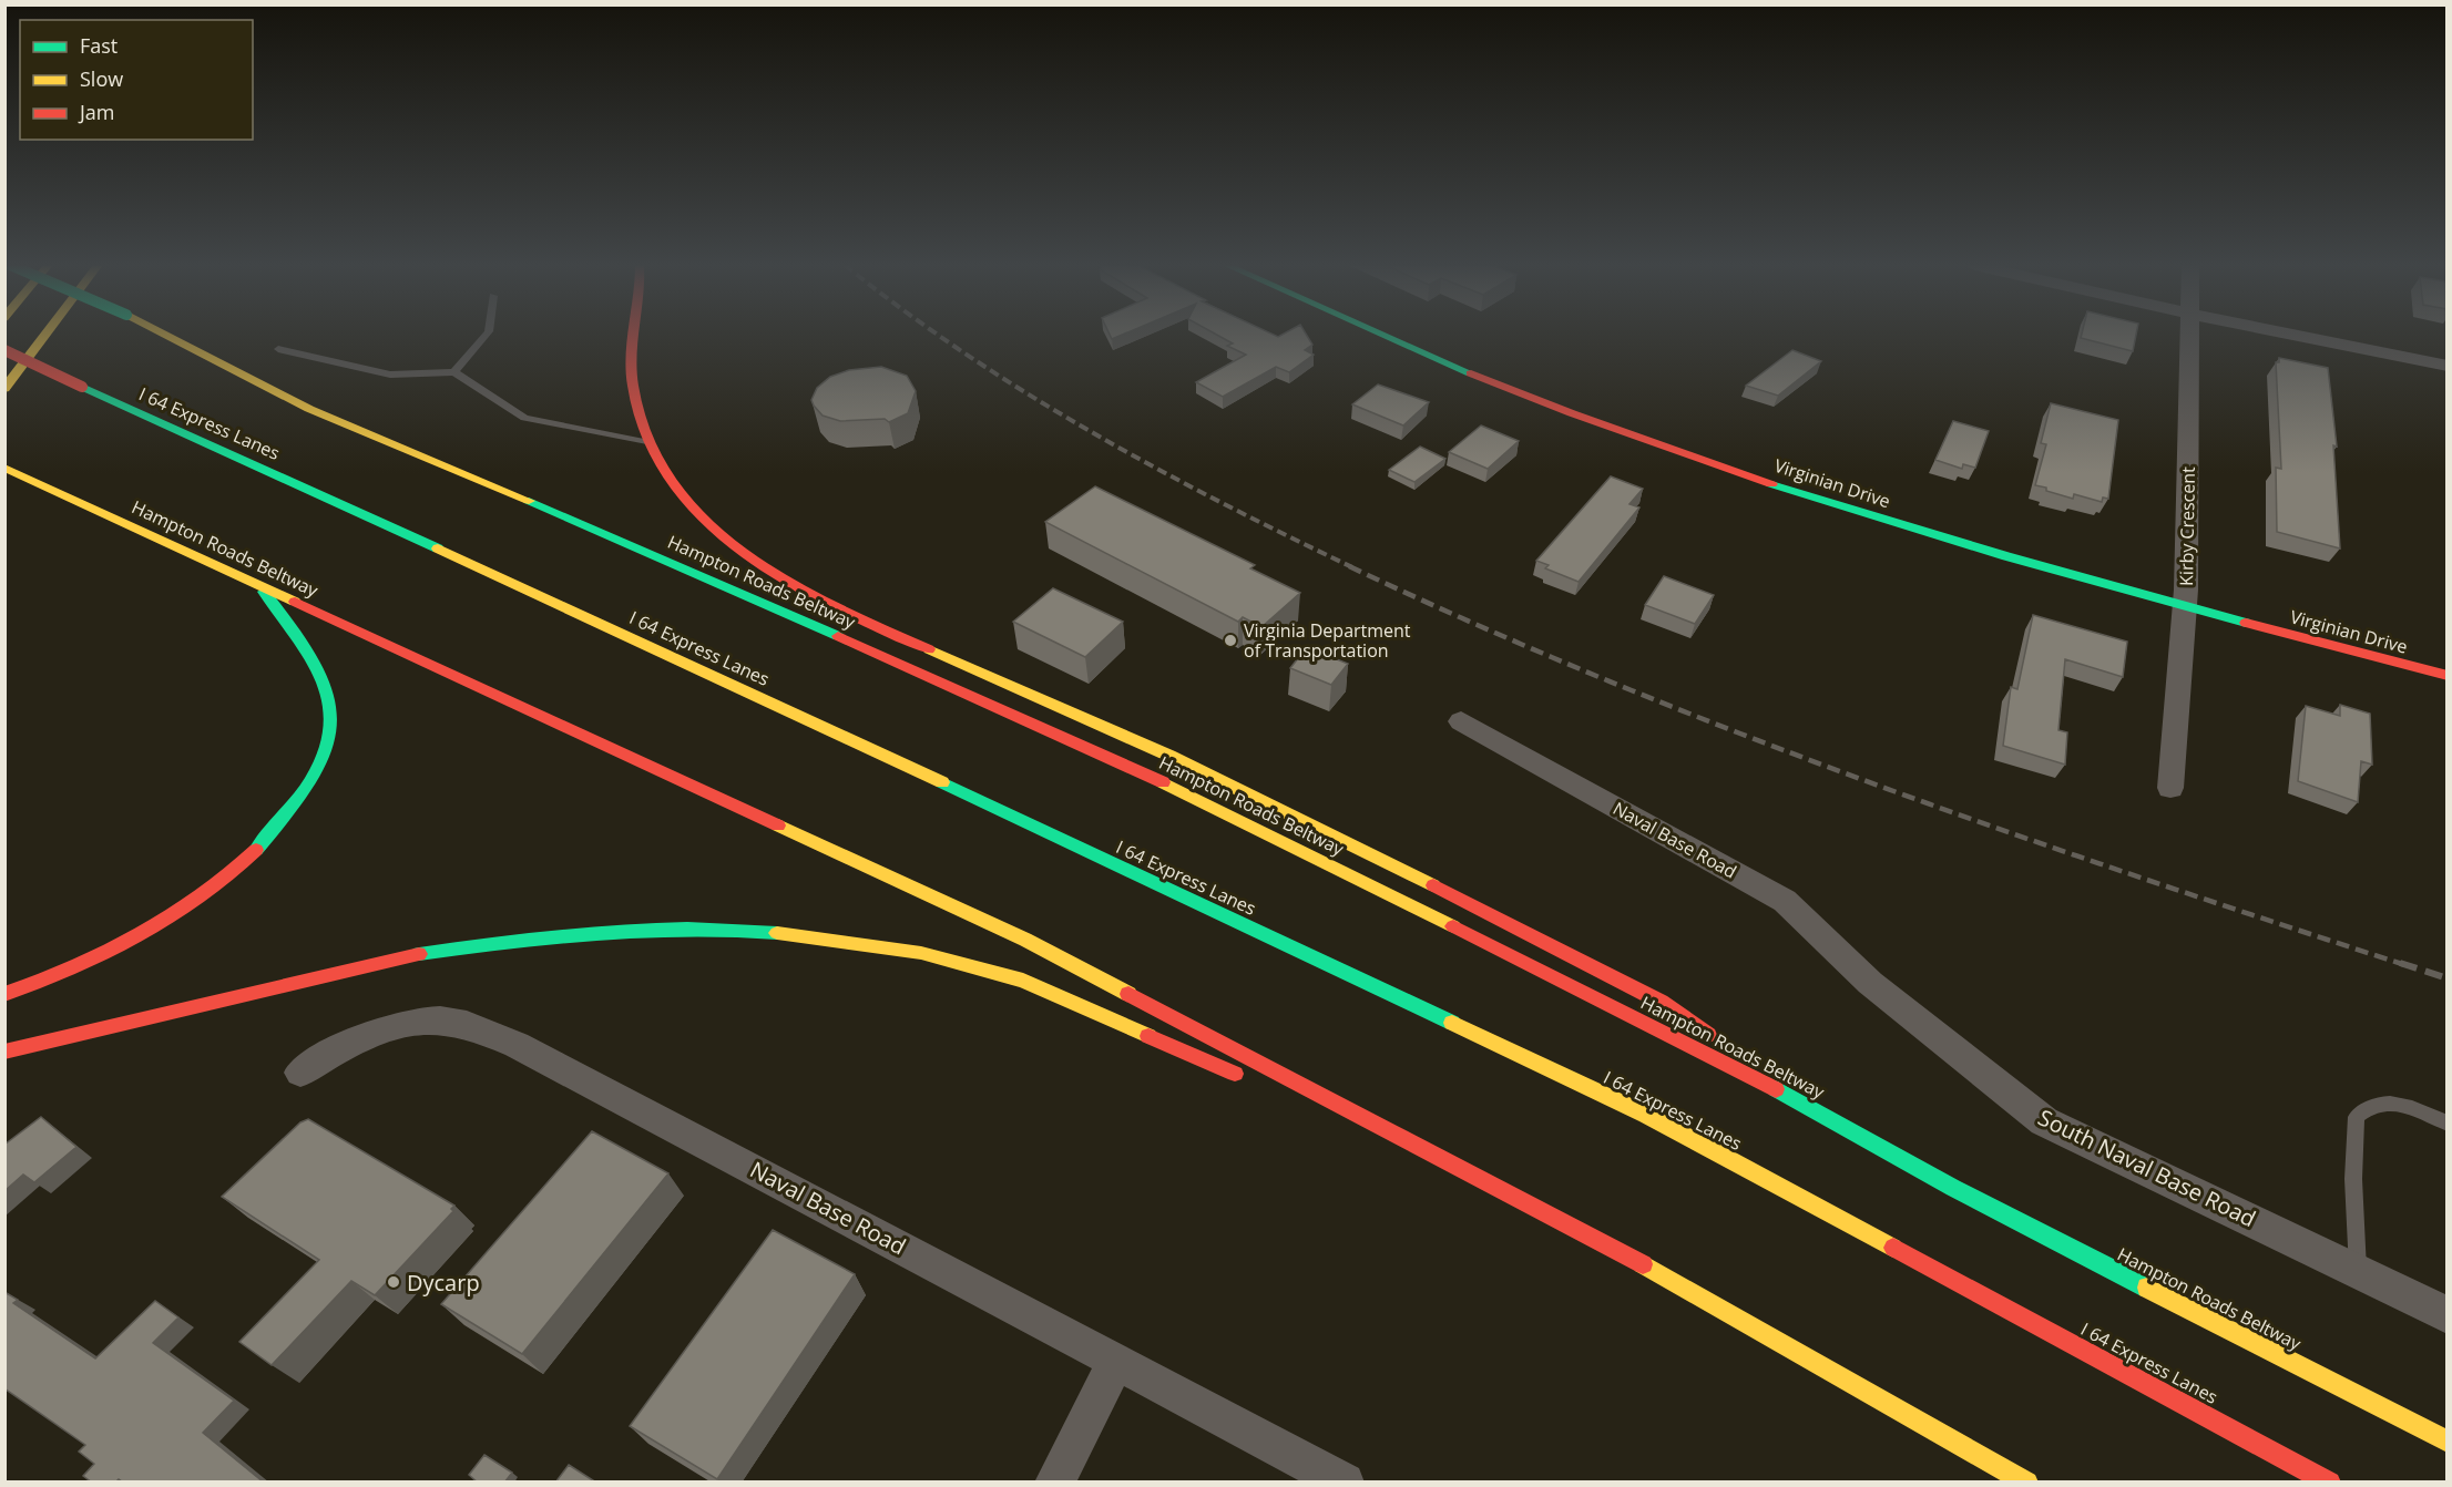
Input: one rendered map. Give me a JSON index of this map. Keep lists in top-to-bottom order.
{
  "streets": {
    "main road": ["I 64 Express Lanes", "Virginian Drive", "Hampton Roads Beltway"],
    "street": ["Kirby Crescent", "Naval Base Road", "South Naval Base Road"]
  },
  "crossings": [
    ["Virginian Drive", "Kirby Crescent"],
    ["Naval Base Road", "South Naval Base Road"]
  ],
  "places": ["Virginia Department of Transportation", "Dycarp"],
  "legend": ["Fast", "Slow", "Jam"]
}
